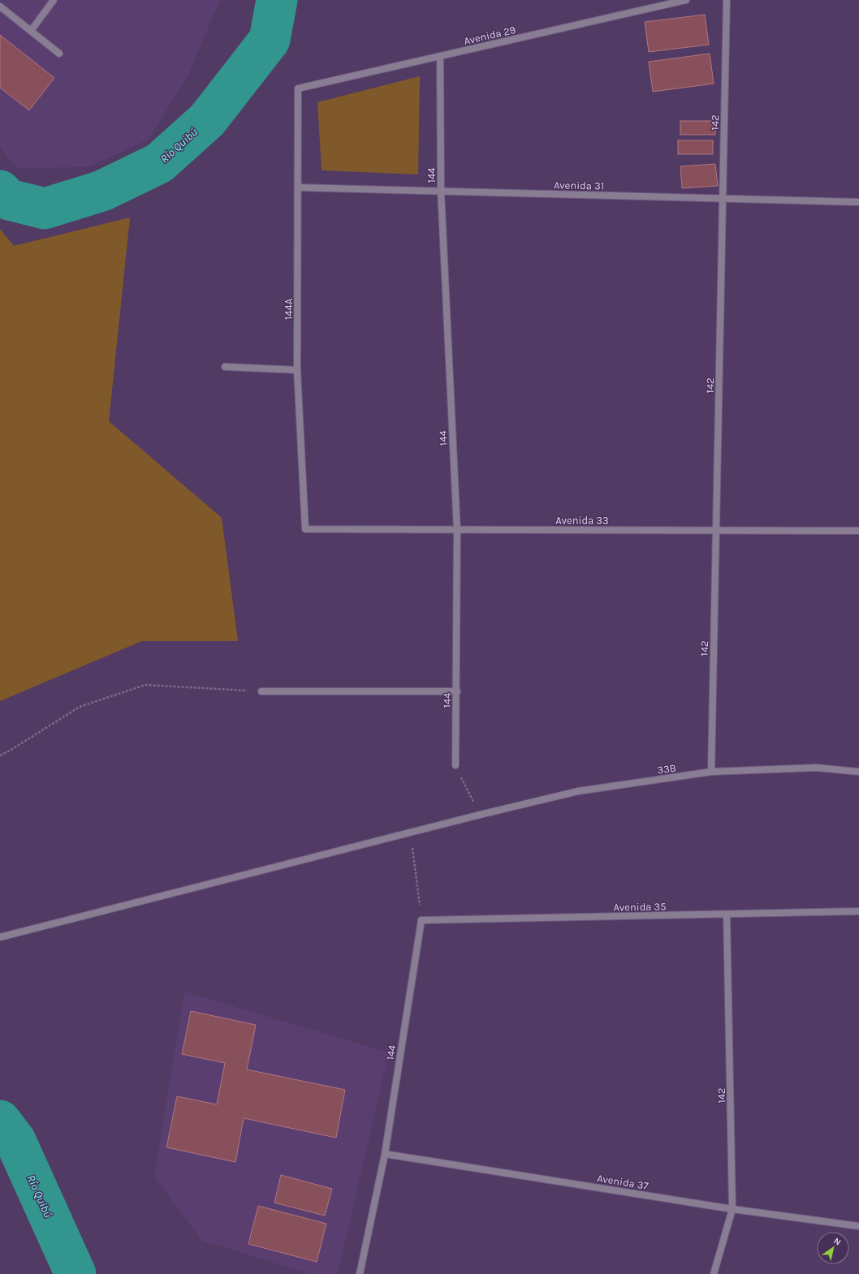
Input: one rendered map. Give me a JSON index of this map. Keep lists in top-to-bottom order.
{
  "streets": {
    "street": [
      "Avenida 29",
      "142",
      "144",
      "Avenida 31",
      "144A",
      "Avenida 33",
      "33B",
      "Avenida 35",
      "Avenida 37"
    ]
  },
  "crossings": [
    ["Avenida 29", "144"],
    ["Avenida 29", "144A"],
    ["142", "Avenida 31"],
    ["142", "Avenida 33"],
    ["142", "33B"],
    ["142", "Avenida 35"],
    ["142", "Avenida 37"],
    ["144", "Avenida 31"],
    ["144", "Avenida 33"],
    ["144", "Avenida 35"],
    ["144", "Avenida 37"],
    ["Avenida 31", "144A"],
    ["144A", "Avenida 33"]
  ],
  "water": ["Río Quibú"],
  "north": "top right"
}
